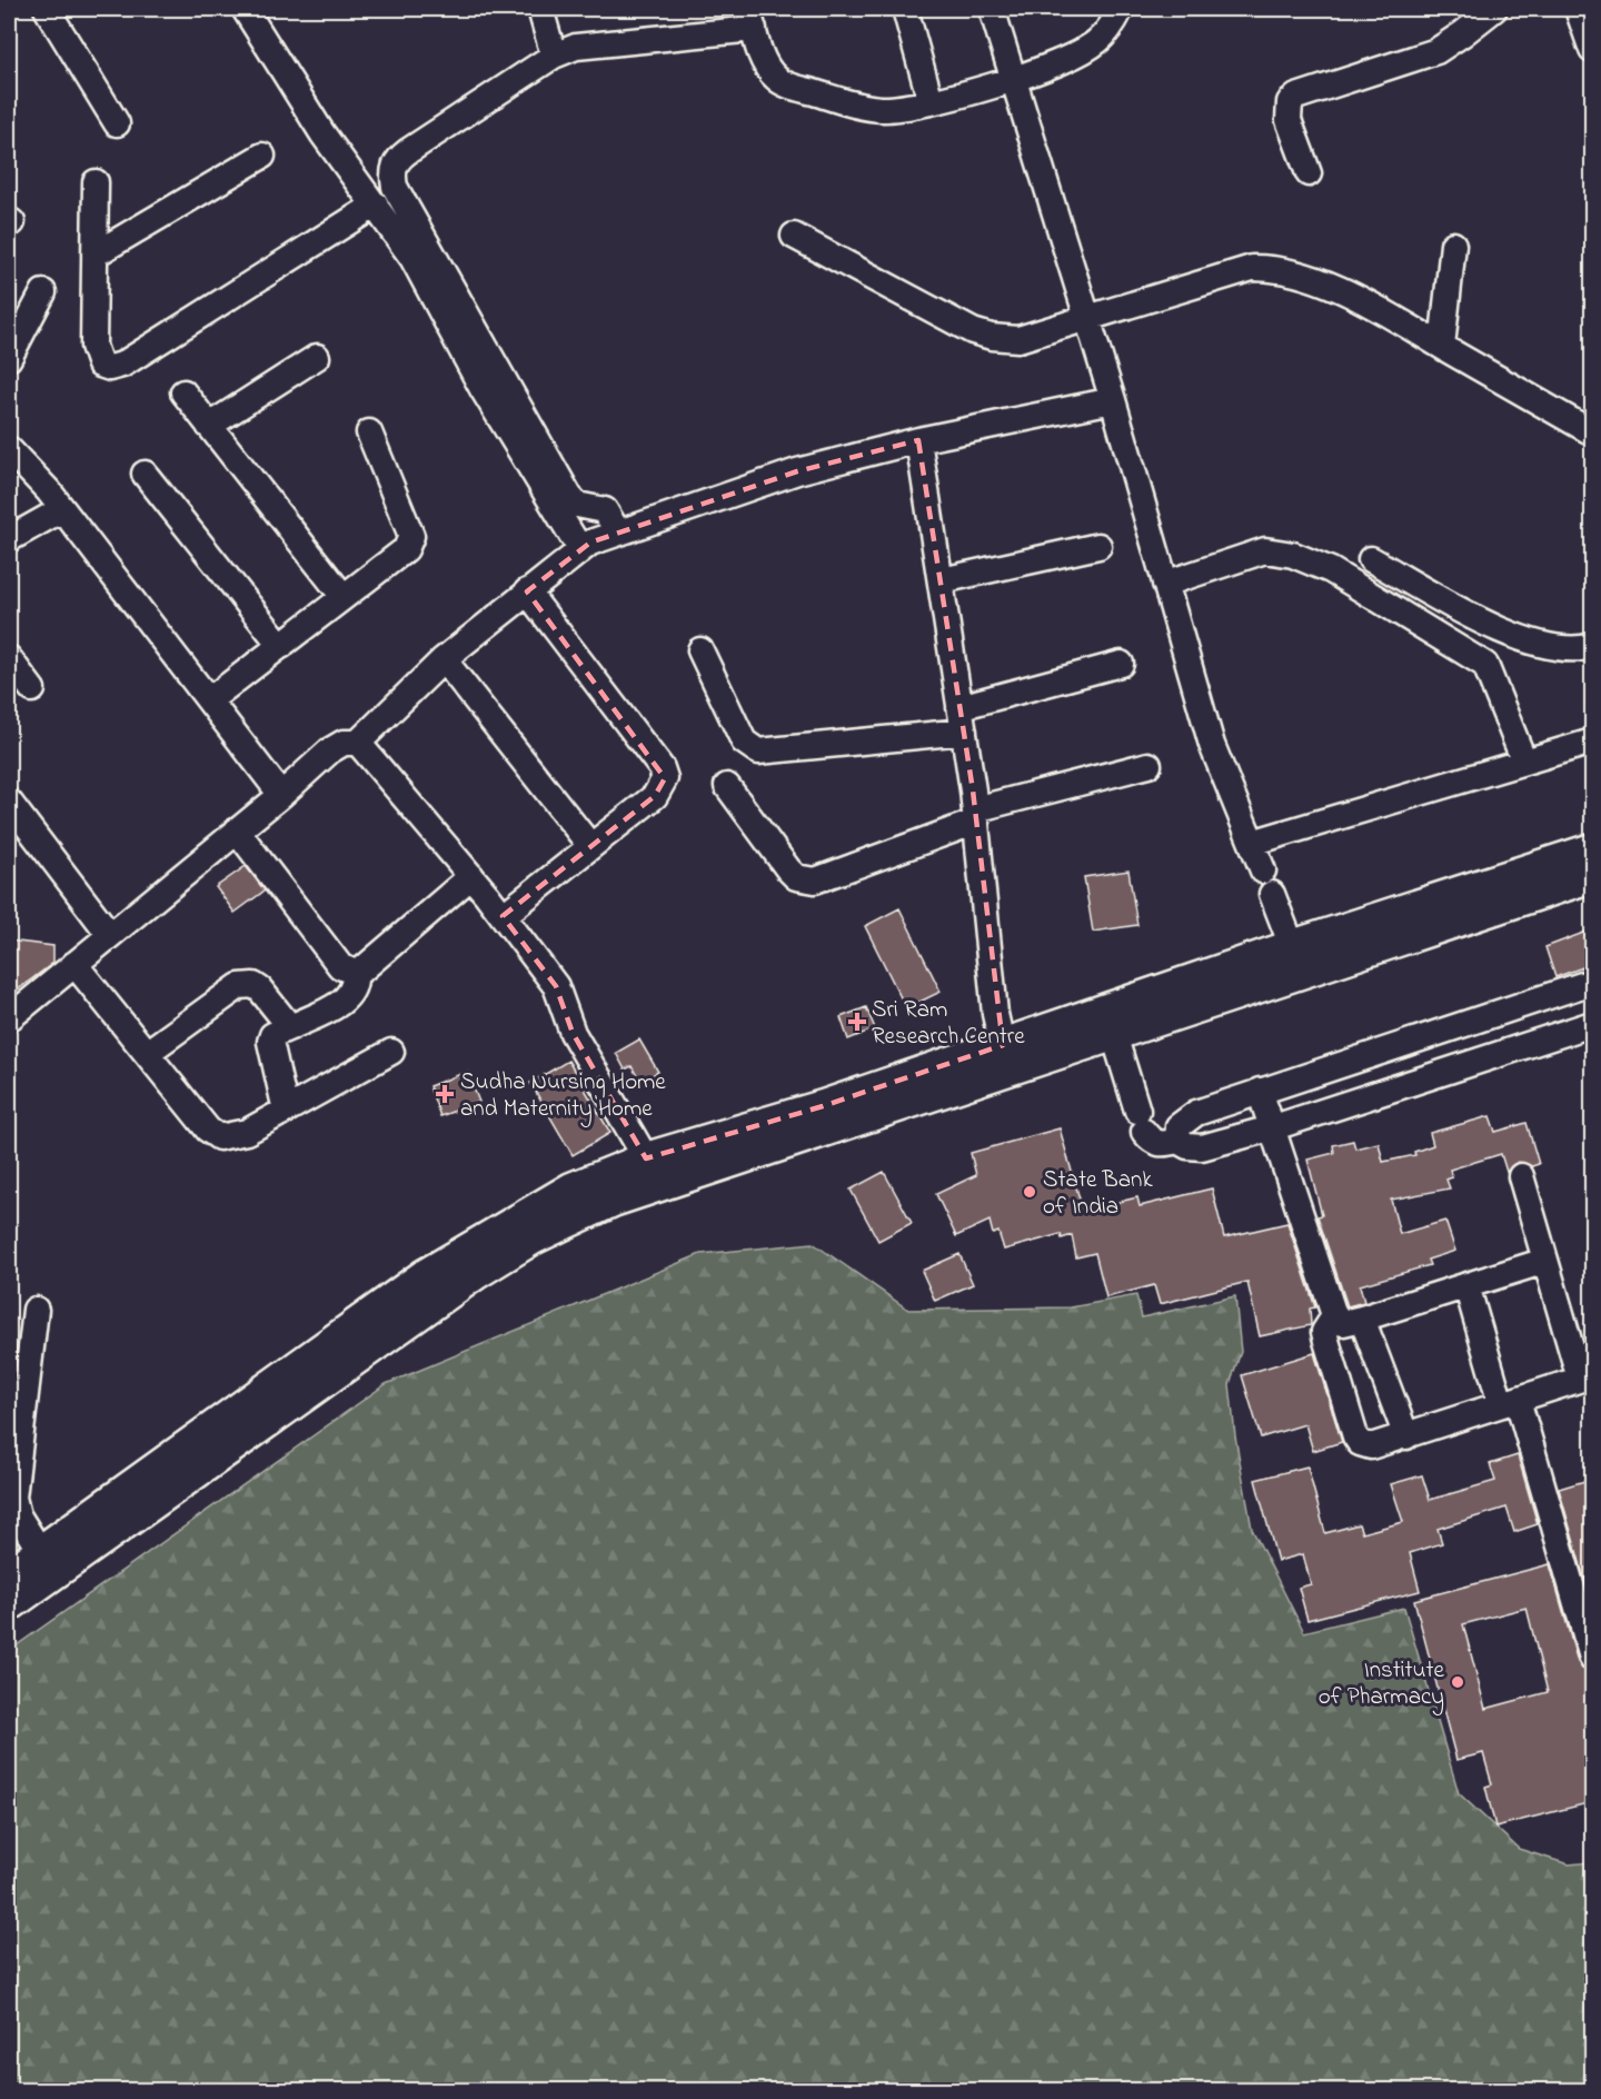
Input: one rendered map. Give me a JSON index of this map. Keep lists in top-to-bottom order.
{
  "places": {
    "health": ["Sri Ram Research Centre", "Sudha Nursing Home and Maternity Home"],
    "other": ["State Bank of India", "Institute of Pharmacy"]
  }
}
